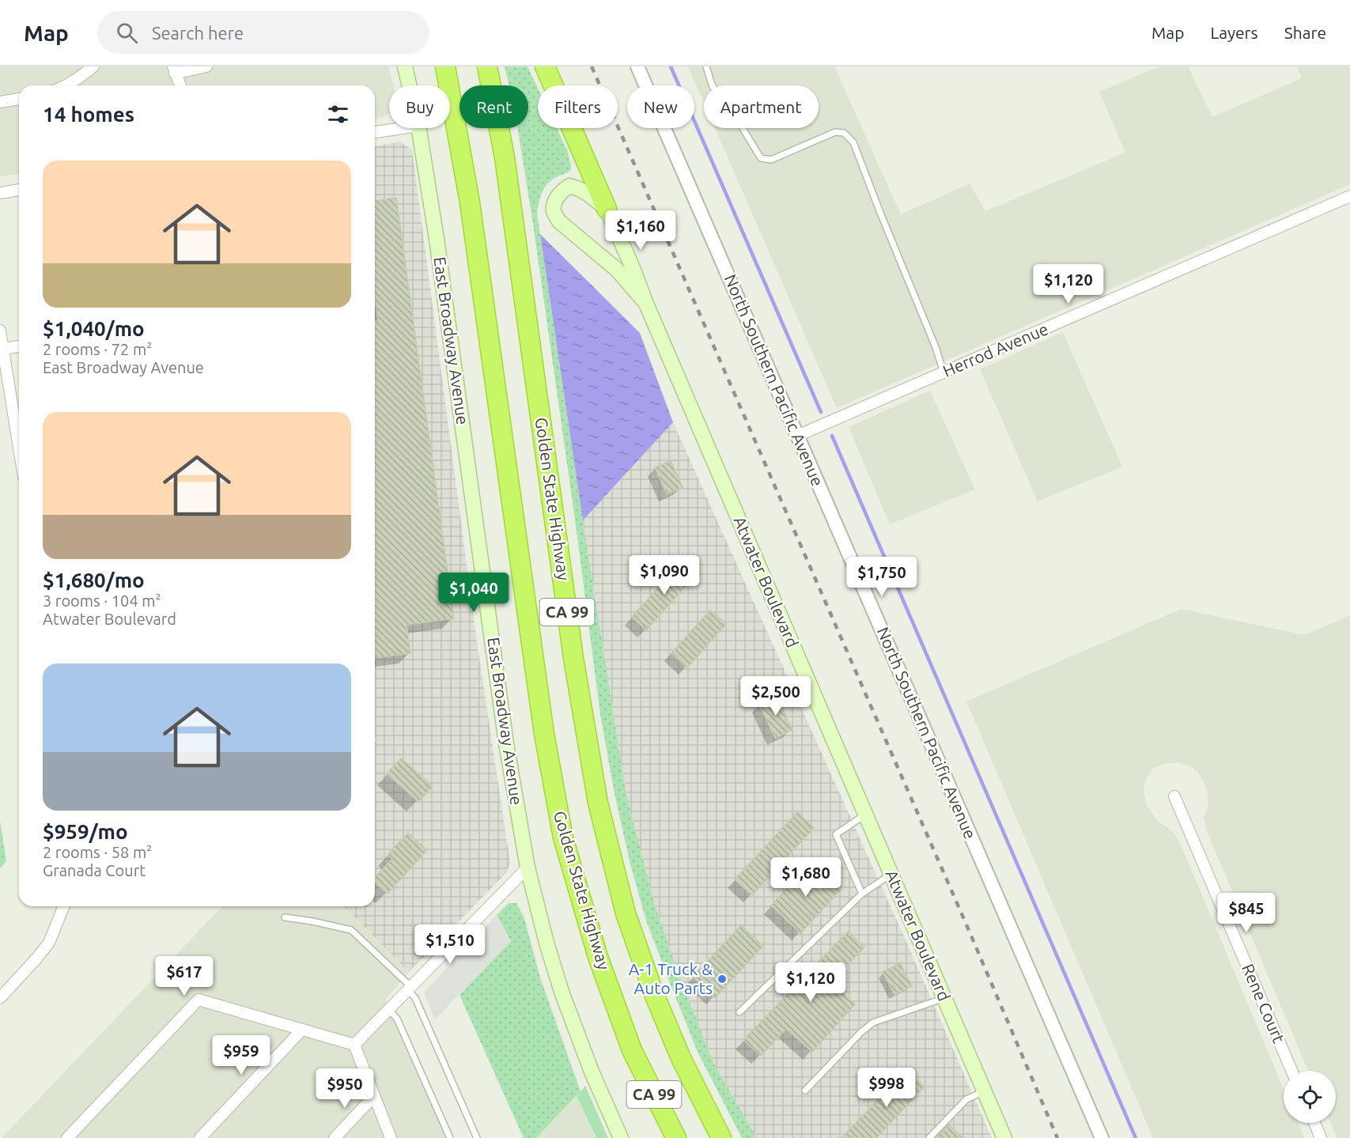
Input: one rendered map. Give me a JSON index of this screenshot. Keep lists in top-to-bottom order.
{
  "streets": {
    "highway": ["Golden State Highway", "CA 99"],
    "main road": ["East Broadway Avenue", "Atwater Boulevard"],
    "street": ["Herrod Avenue", "North Southern Pacific Avenue", "Rene Court"]
  },
  "crossings": [
    ["Herrod Avenue", "North Southern Pacific Avenue"]
  ],
  "places": ["A-1 Truck & Auto Parts"],
  "page": {
    "header": "Map",
    "search": "Search here",
    "nav": ["Map", "Layers", "Share"],
    "chip": [
      "Buy",
      "Rent",
      "Filters",
      "New",
      "Apartment"
    ],
    "heading": "14 homes",
    "list": [
      {
        "name": "$1,040/mo",
        "note": "2 rooms · 72 m² · East Broadway Avenue"
      },
      {
        "name": "$1,680/mo",
        "note": "3 rooms · 104 m² · Atwater Boulevard"
      },
      {
        "name": "$959/mo",
        "note": "2 rooms · 58 m² · Granada Court"
      }
    ],
    "price": [
      "$1,160",
      "$1,120",
      "$1,090",
      "$1,750",
      "$1,040",
      "$2,500",
      "$1,680",
      "$845",
      "$1,510",
      "$617",
      "$1,120",
      "$959",
      "$998",
      "$950"
    ]
  }
}
